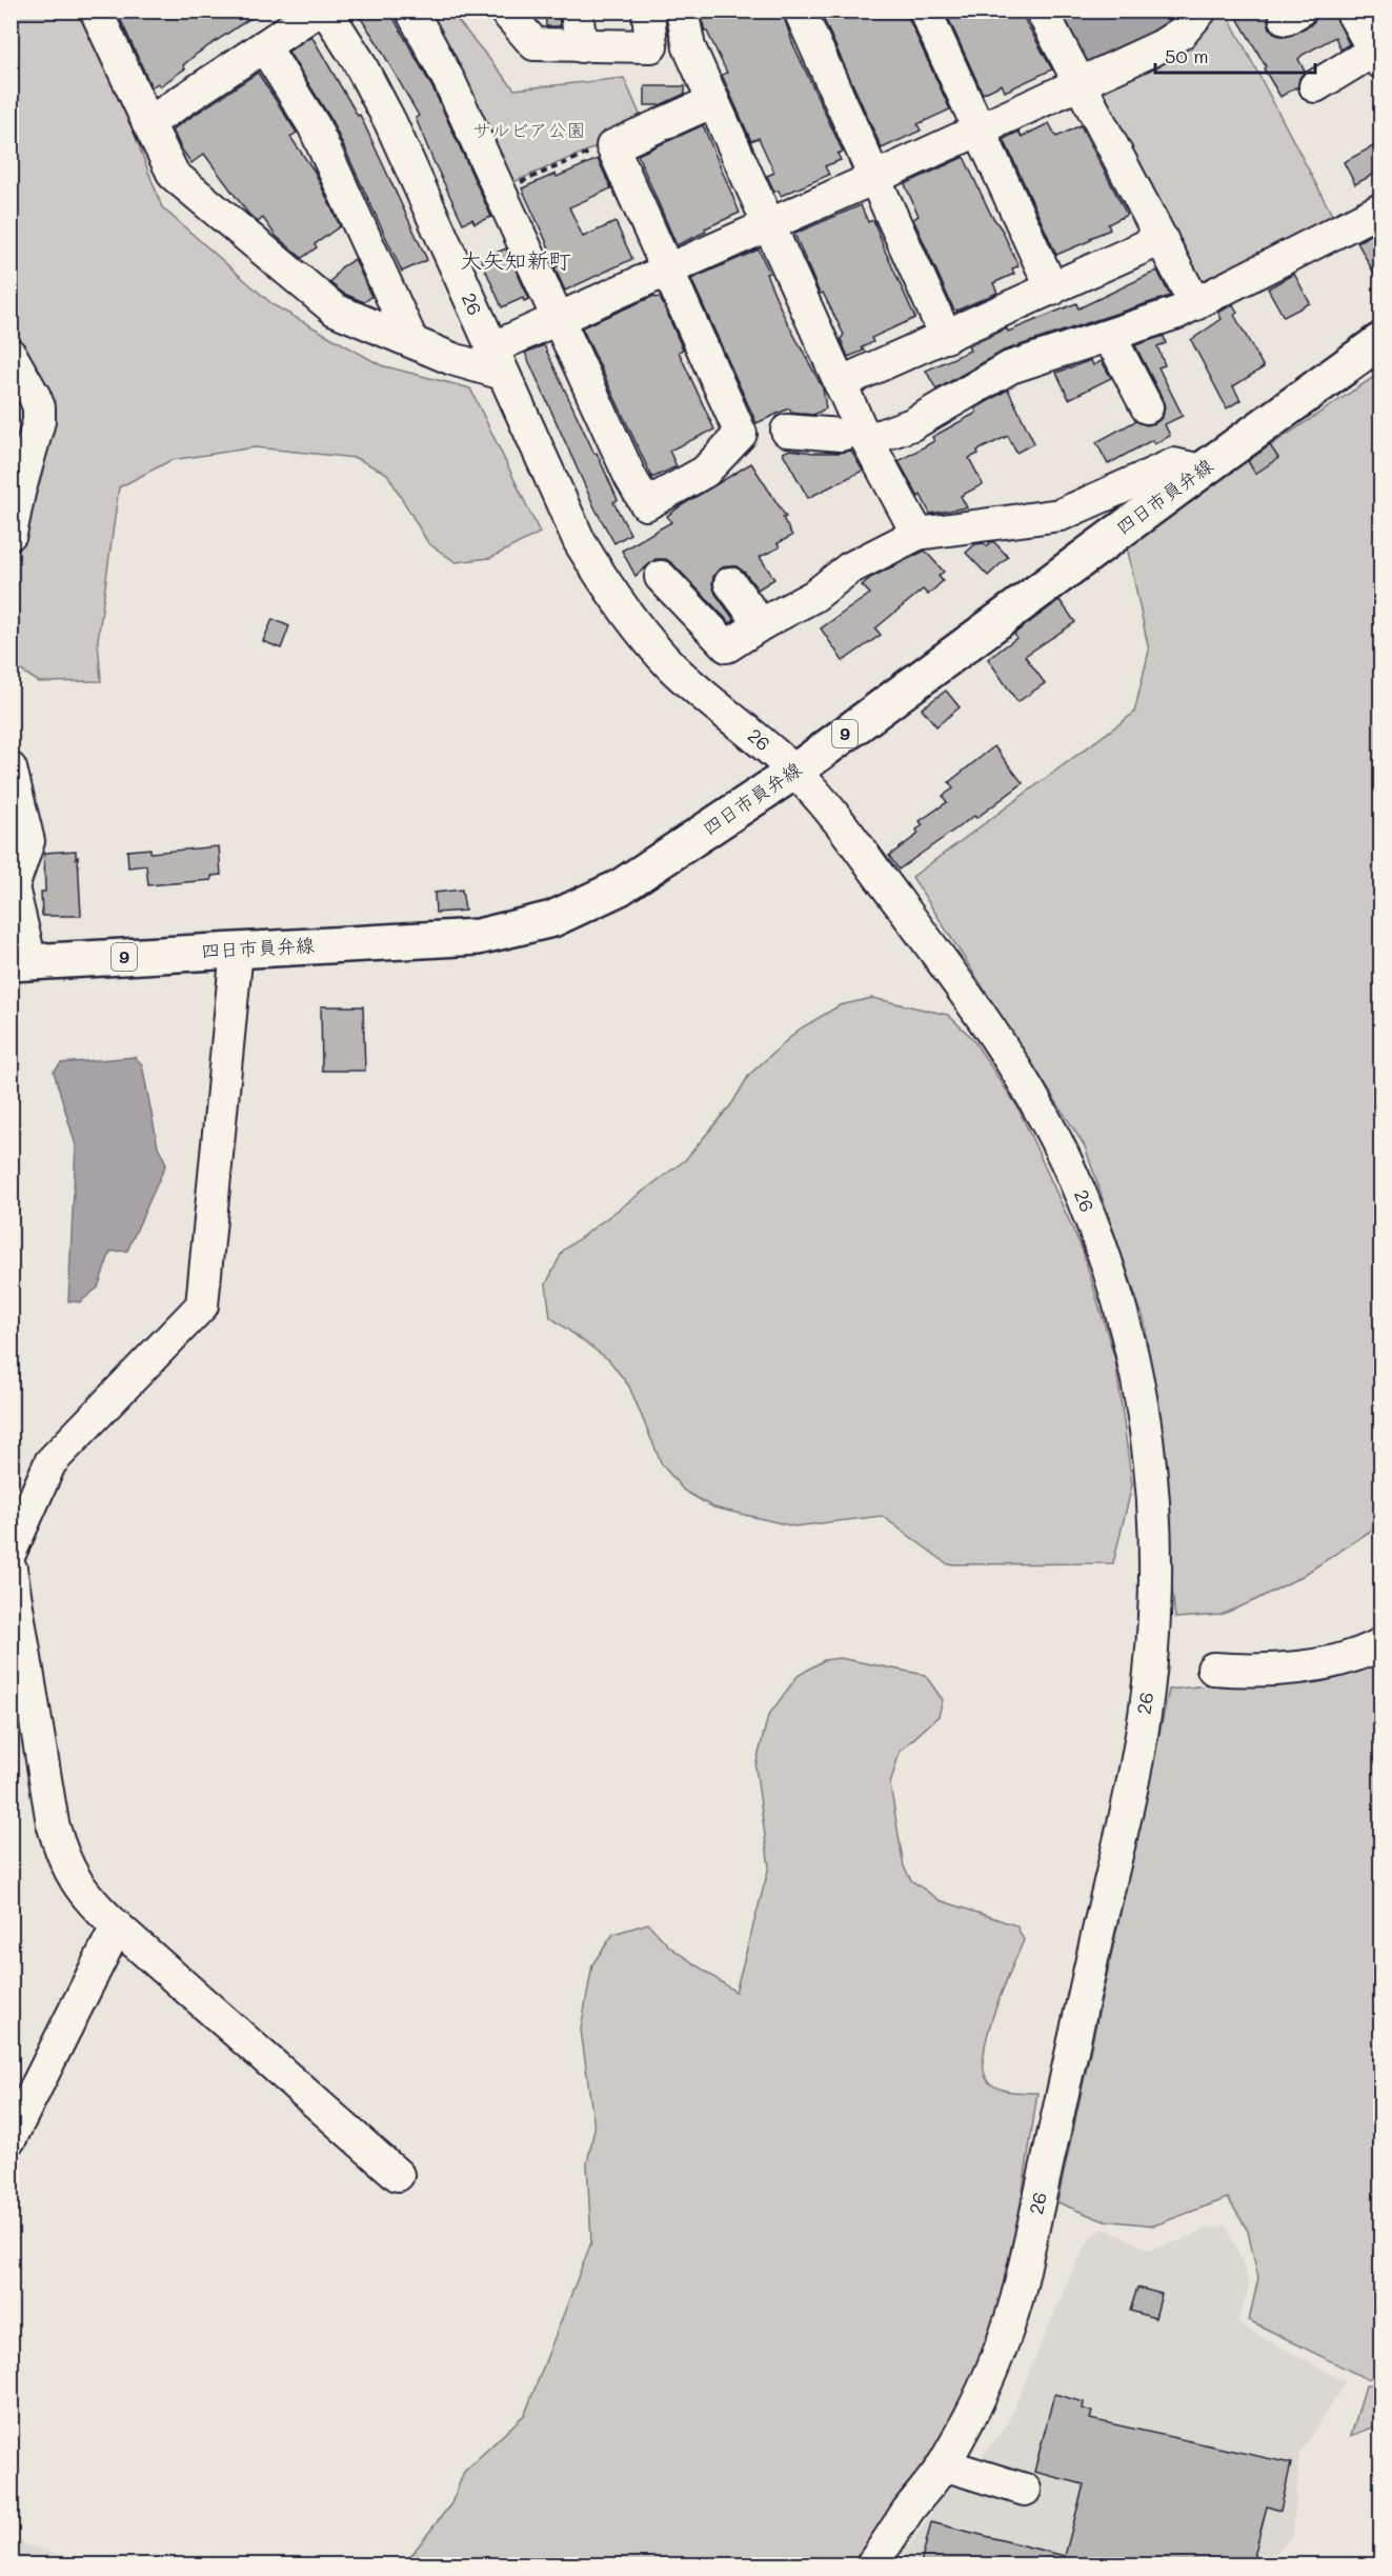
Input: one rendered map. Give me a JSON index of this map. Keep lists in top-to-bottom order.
{
  "streets": {
    "main road": ["四日市員弁線", "9"],
    "street": ["26"]
  },
  "crossings": [
    ["26", "四日市員弁線"]
  ],
  "districts": ["大矢知新町"],
  "parks": ["サルビア公園"],
  "scale_bar": "50 m"
}
